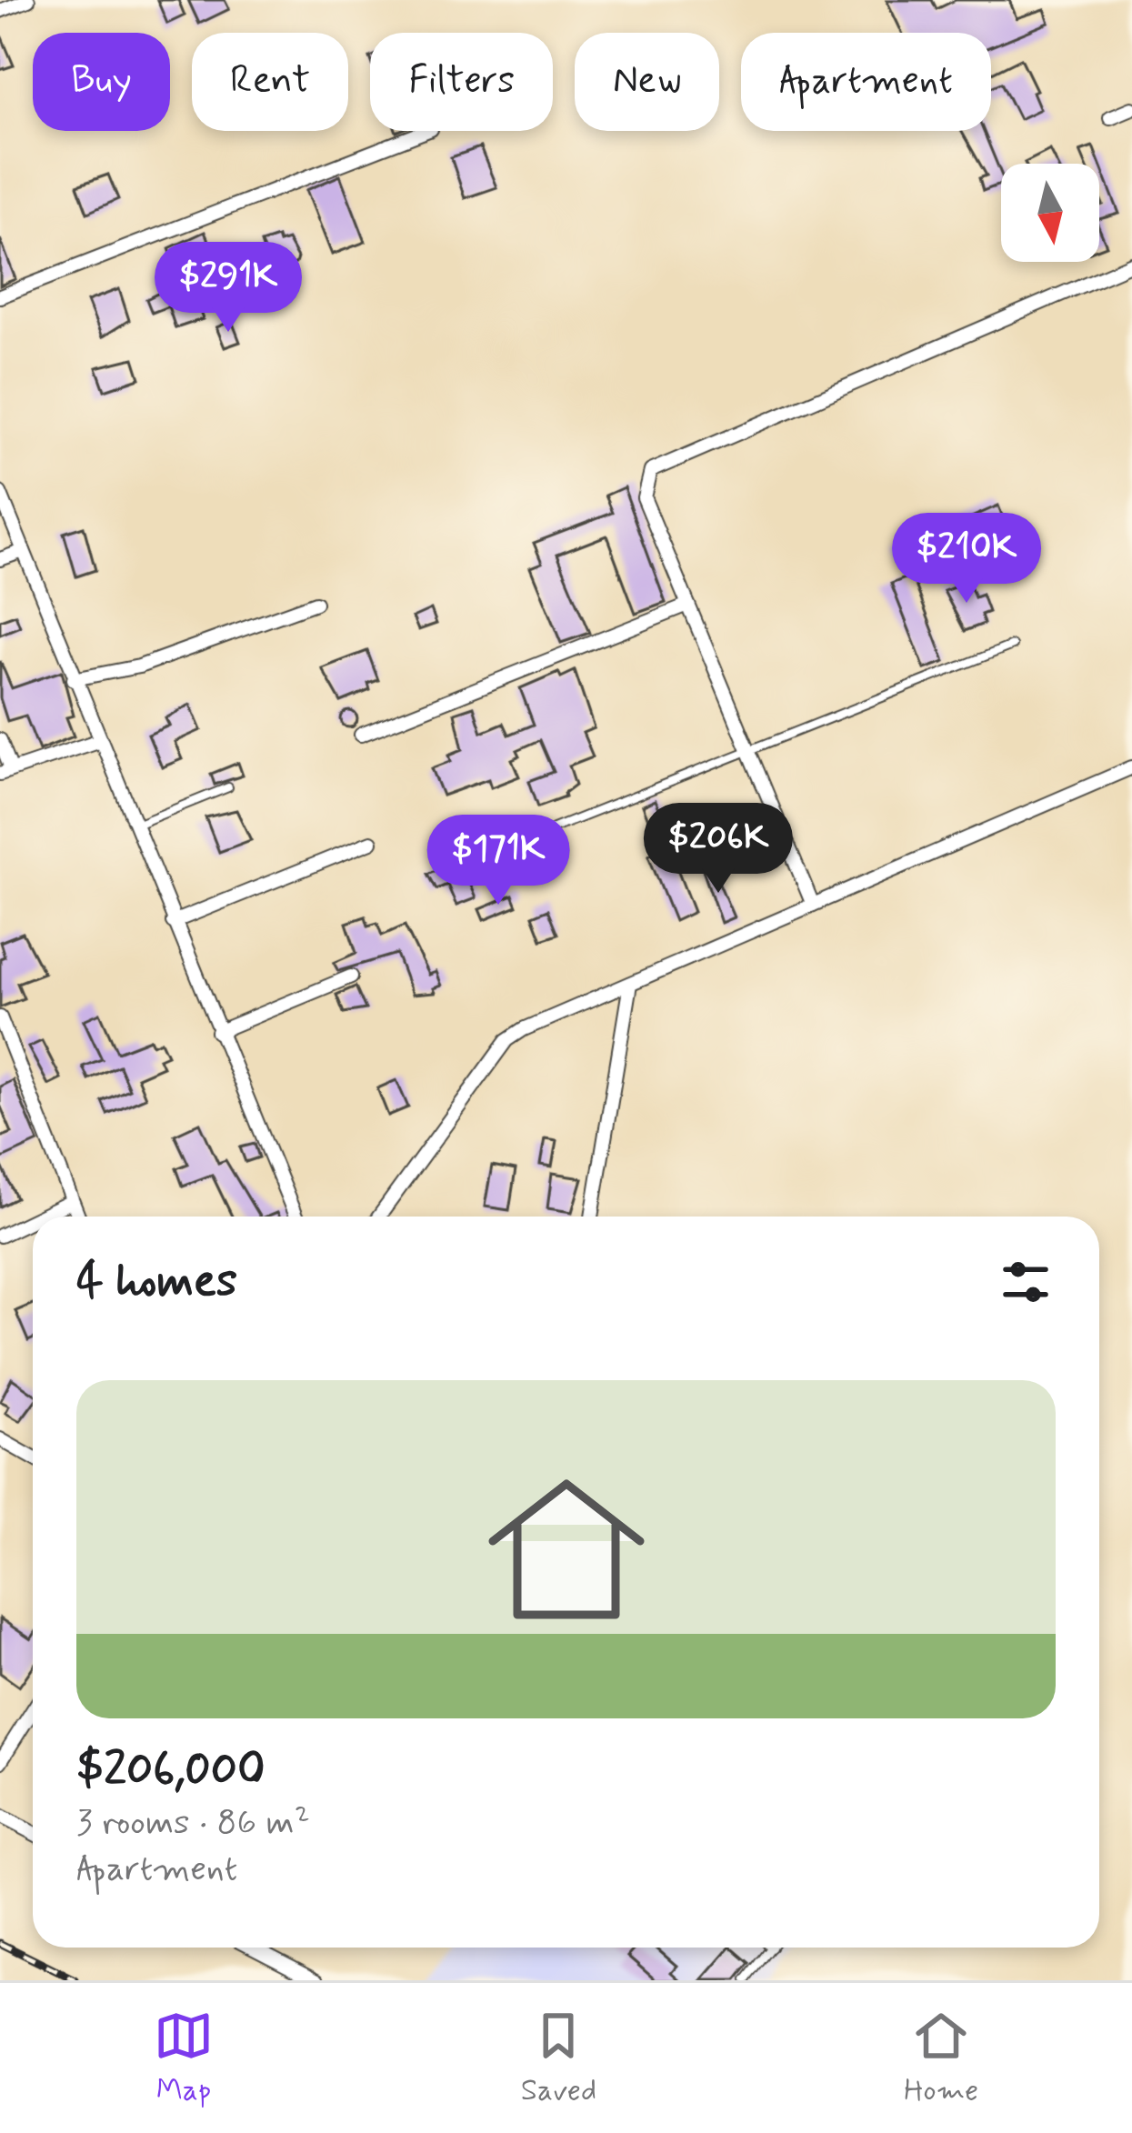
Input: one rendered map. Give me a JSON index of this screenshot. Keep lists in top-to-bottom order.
{
  "north": "bottom",
  "page": {
    "chip": [
      "Buy",
      "Rent",
      "Filters",
      "New",
      "Apartment"
    ],
    "price": [
      "$291K",
      "$210K",
      "$206K",
      "$171K"
    ],
    "heading": "4 homes",
    "list": [
      {
        "name": "$206,000",
        "note": "3 rooms · 86 m² · Apartment"
      }
    ],
    "tabs": ["Map", "Saved", "Home"]
  }
}
